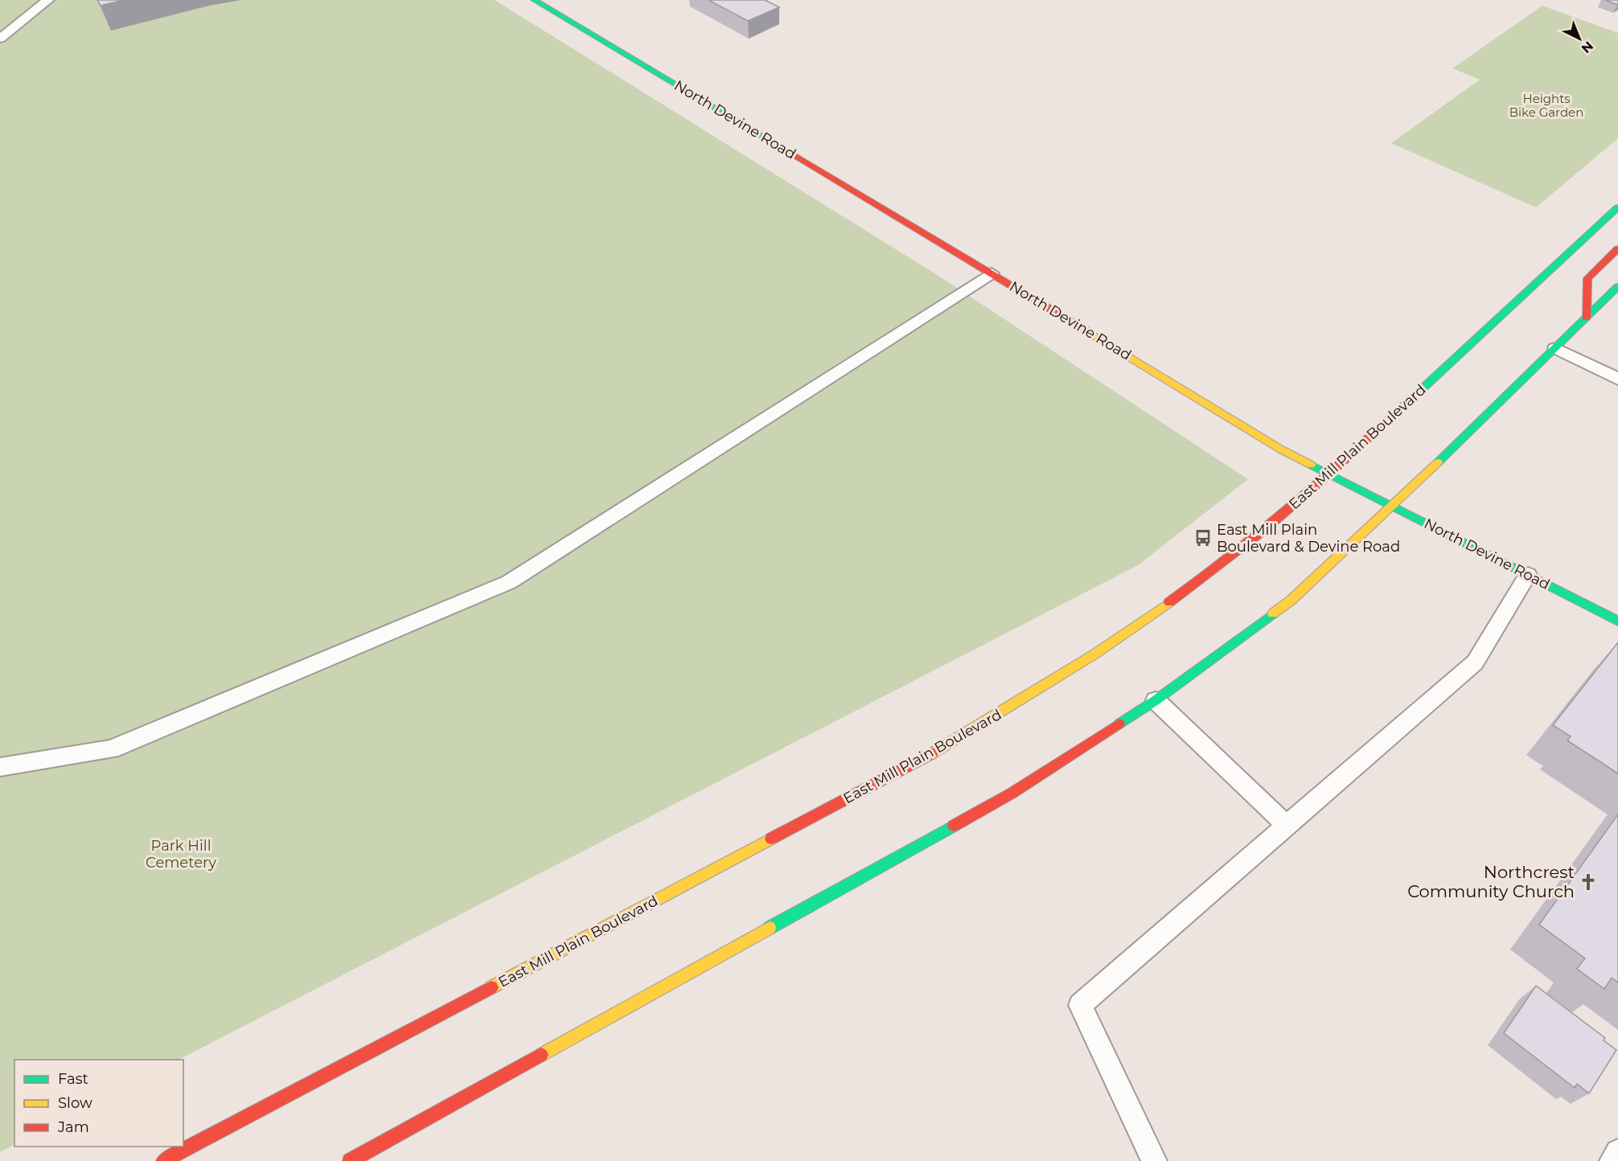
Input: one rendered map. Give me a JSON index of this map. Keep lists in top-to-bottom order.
{
  "streets": {
    "main road": ["North Devine Road", "East Mill Plain Boulevard"]
  },
  "crossings": [
    ["North Devine Road", "East Mill Plain Boulevard"]
  ],
  "parks": ["Heights Bike Garden", "Park Hill Cemetery"],
  "places": {
    "bus stop": ["East Mill Plain Boulevard & Devine Road"],
    "church": ["Northcrest Community Church"]
  },
  "legend": ["Fast", "Slow", "Jam"],
  "north": "bottom right"
}
